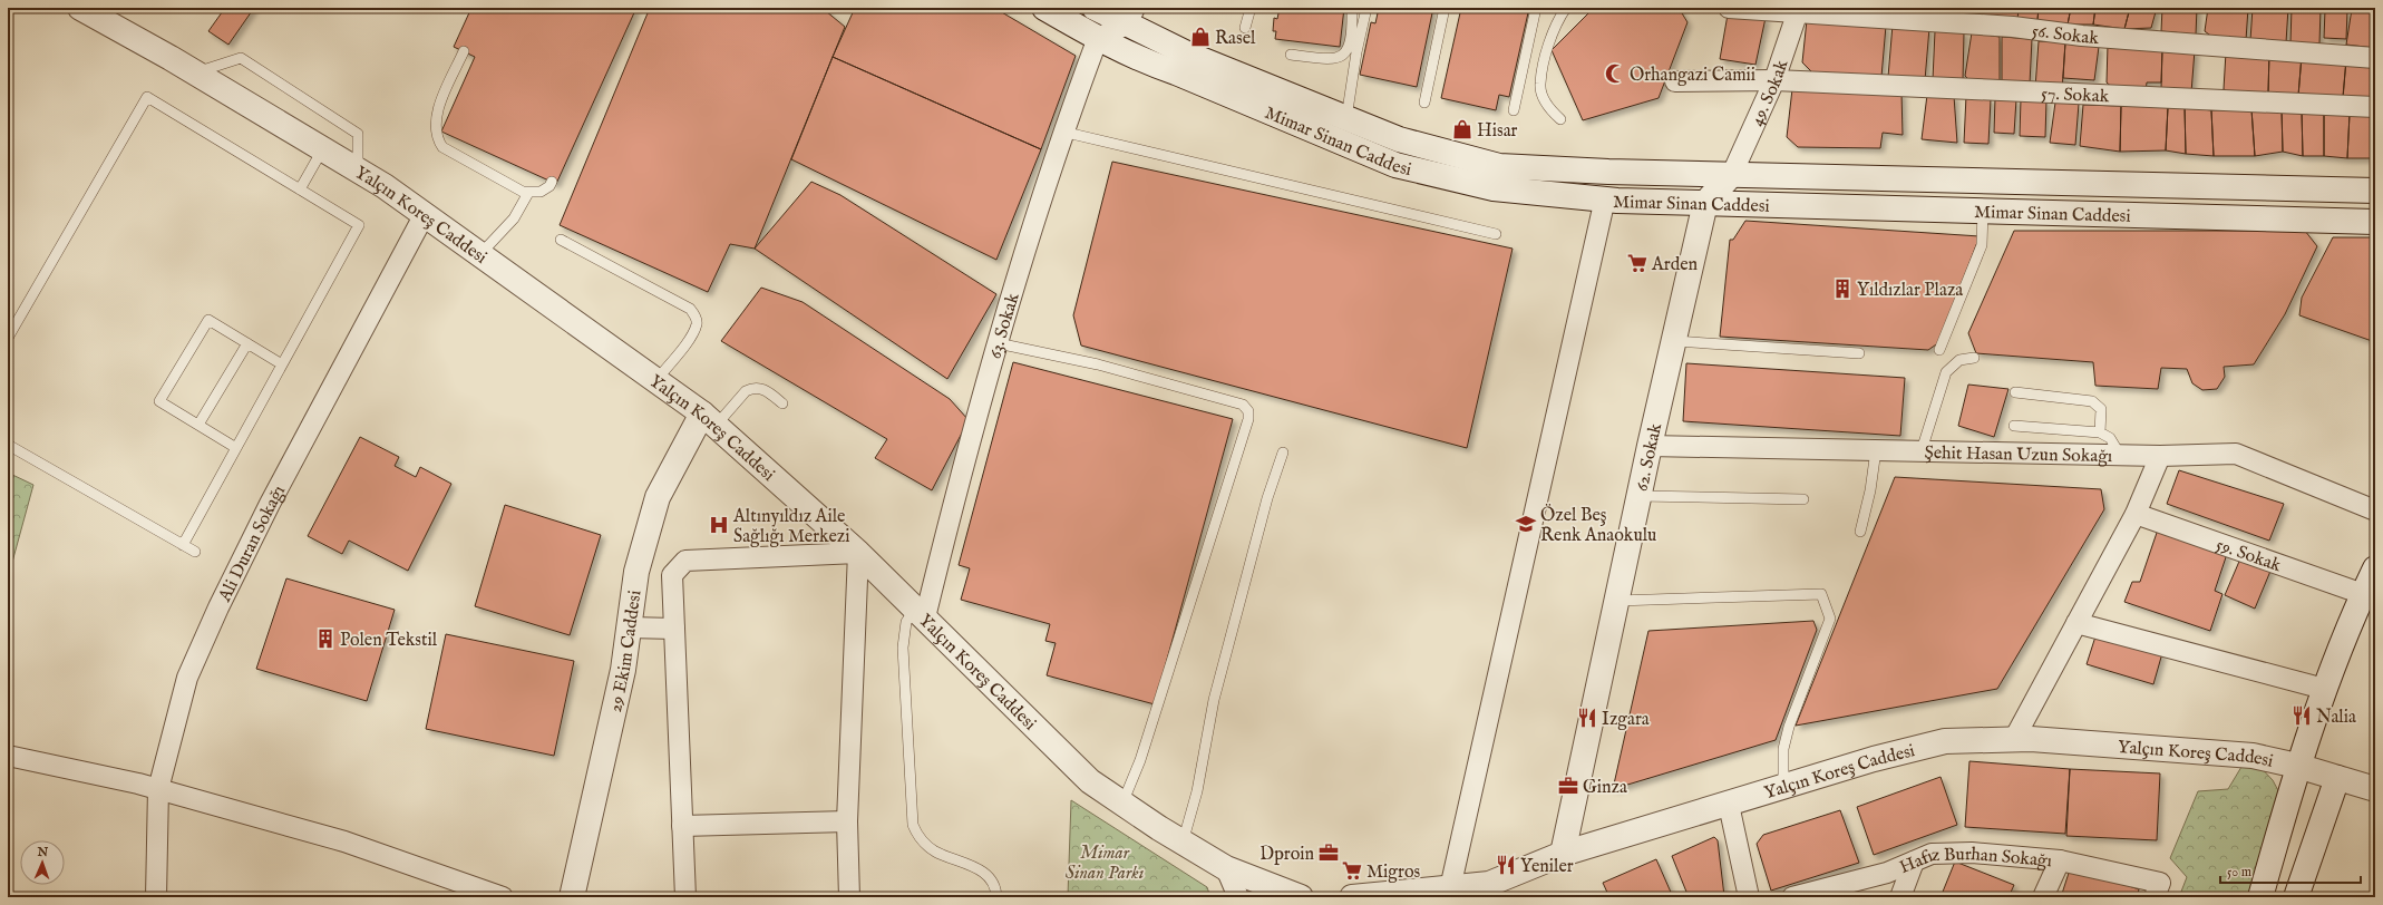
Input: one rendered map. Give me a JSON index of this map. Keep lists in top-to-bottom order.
{
  "streets": {
    "street": [
      "56. Sokak",
      "49. Sokak",
      "57. Sokak",
      "Mimar Sinan Caddesi",
      "Yalçın Koreş Caddesi",
      "63. Sokak",
      "Şehit Hasan Uzun Sokağı",
      "62. Sokak",
      "Ali Duran Sokağı",
      "59. Sokak",
      "29 Ekim Caddesi",
      "Hafız Burhan Sokağı"
    ]
  },
  "crossings": [
    ["56. Sokak", "49. Sokak"],
    ["49. Sokak", "57. Sokak"],
    ["49. Sokak", "Mimar Sinan Caddesi"],
    ["49. Sokak", "62. Sokak"],
    ["Mimar Sinan Caddesi", "63. Sokak"],
    ["Mimar Sinan Caddesi", "62. Sokak"],
    ["Yalçın Koreş Caddesi", "63. Sokak"],
    ["Yalçın Koreş Caddesi", "62. Sokak"],
    ["Yalçın Koreş Caddesi", "Ali Duran Sokağı"],
    ["Yalçın Koreş Caddesi", "29 Ekim Caddesi"],
    ["Şehit Hasan Uzun Sokağı", "62. Sokak"]
  ],
  "parks": ["Mimar Sinan Parkı"],
  "places": {
    "shop": ["Rasel", "Hisar"],
    "mosque": ["Orhangazi Camii"],
    "supermarket": ["Arden", "Migros"],
    "building": ["Yıldızlar Plaza", "Polen Tekstil"],
    "school or university": ["Özel Beş Renk Anaokulu"],
    "hospital": ["Altınyıldız Aile Sağlığı Merkezi"],
    "restaurant": ["Nalia", "Izgara", "Yeniler"],
    "office": ["Ginza", "Dproin"]
  },
  "scale_bar": "50 m",
  "north": "top"
}
